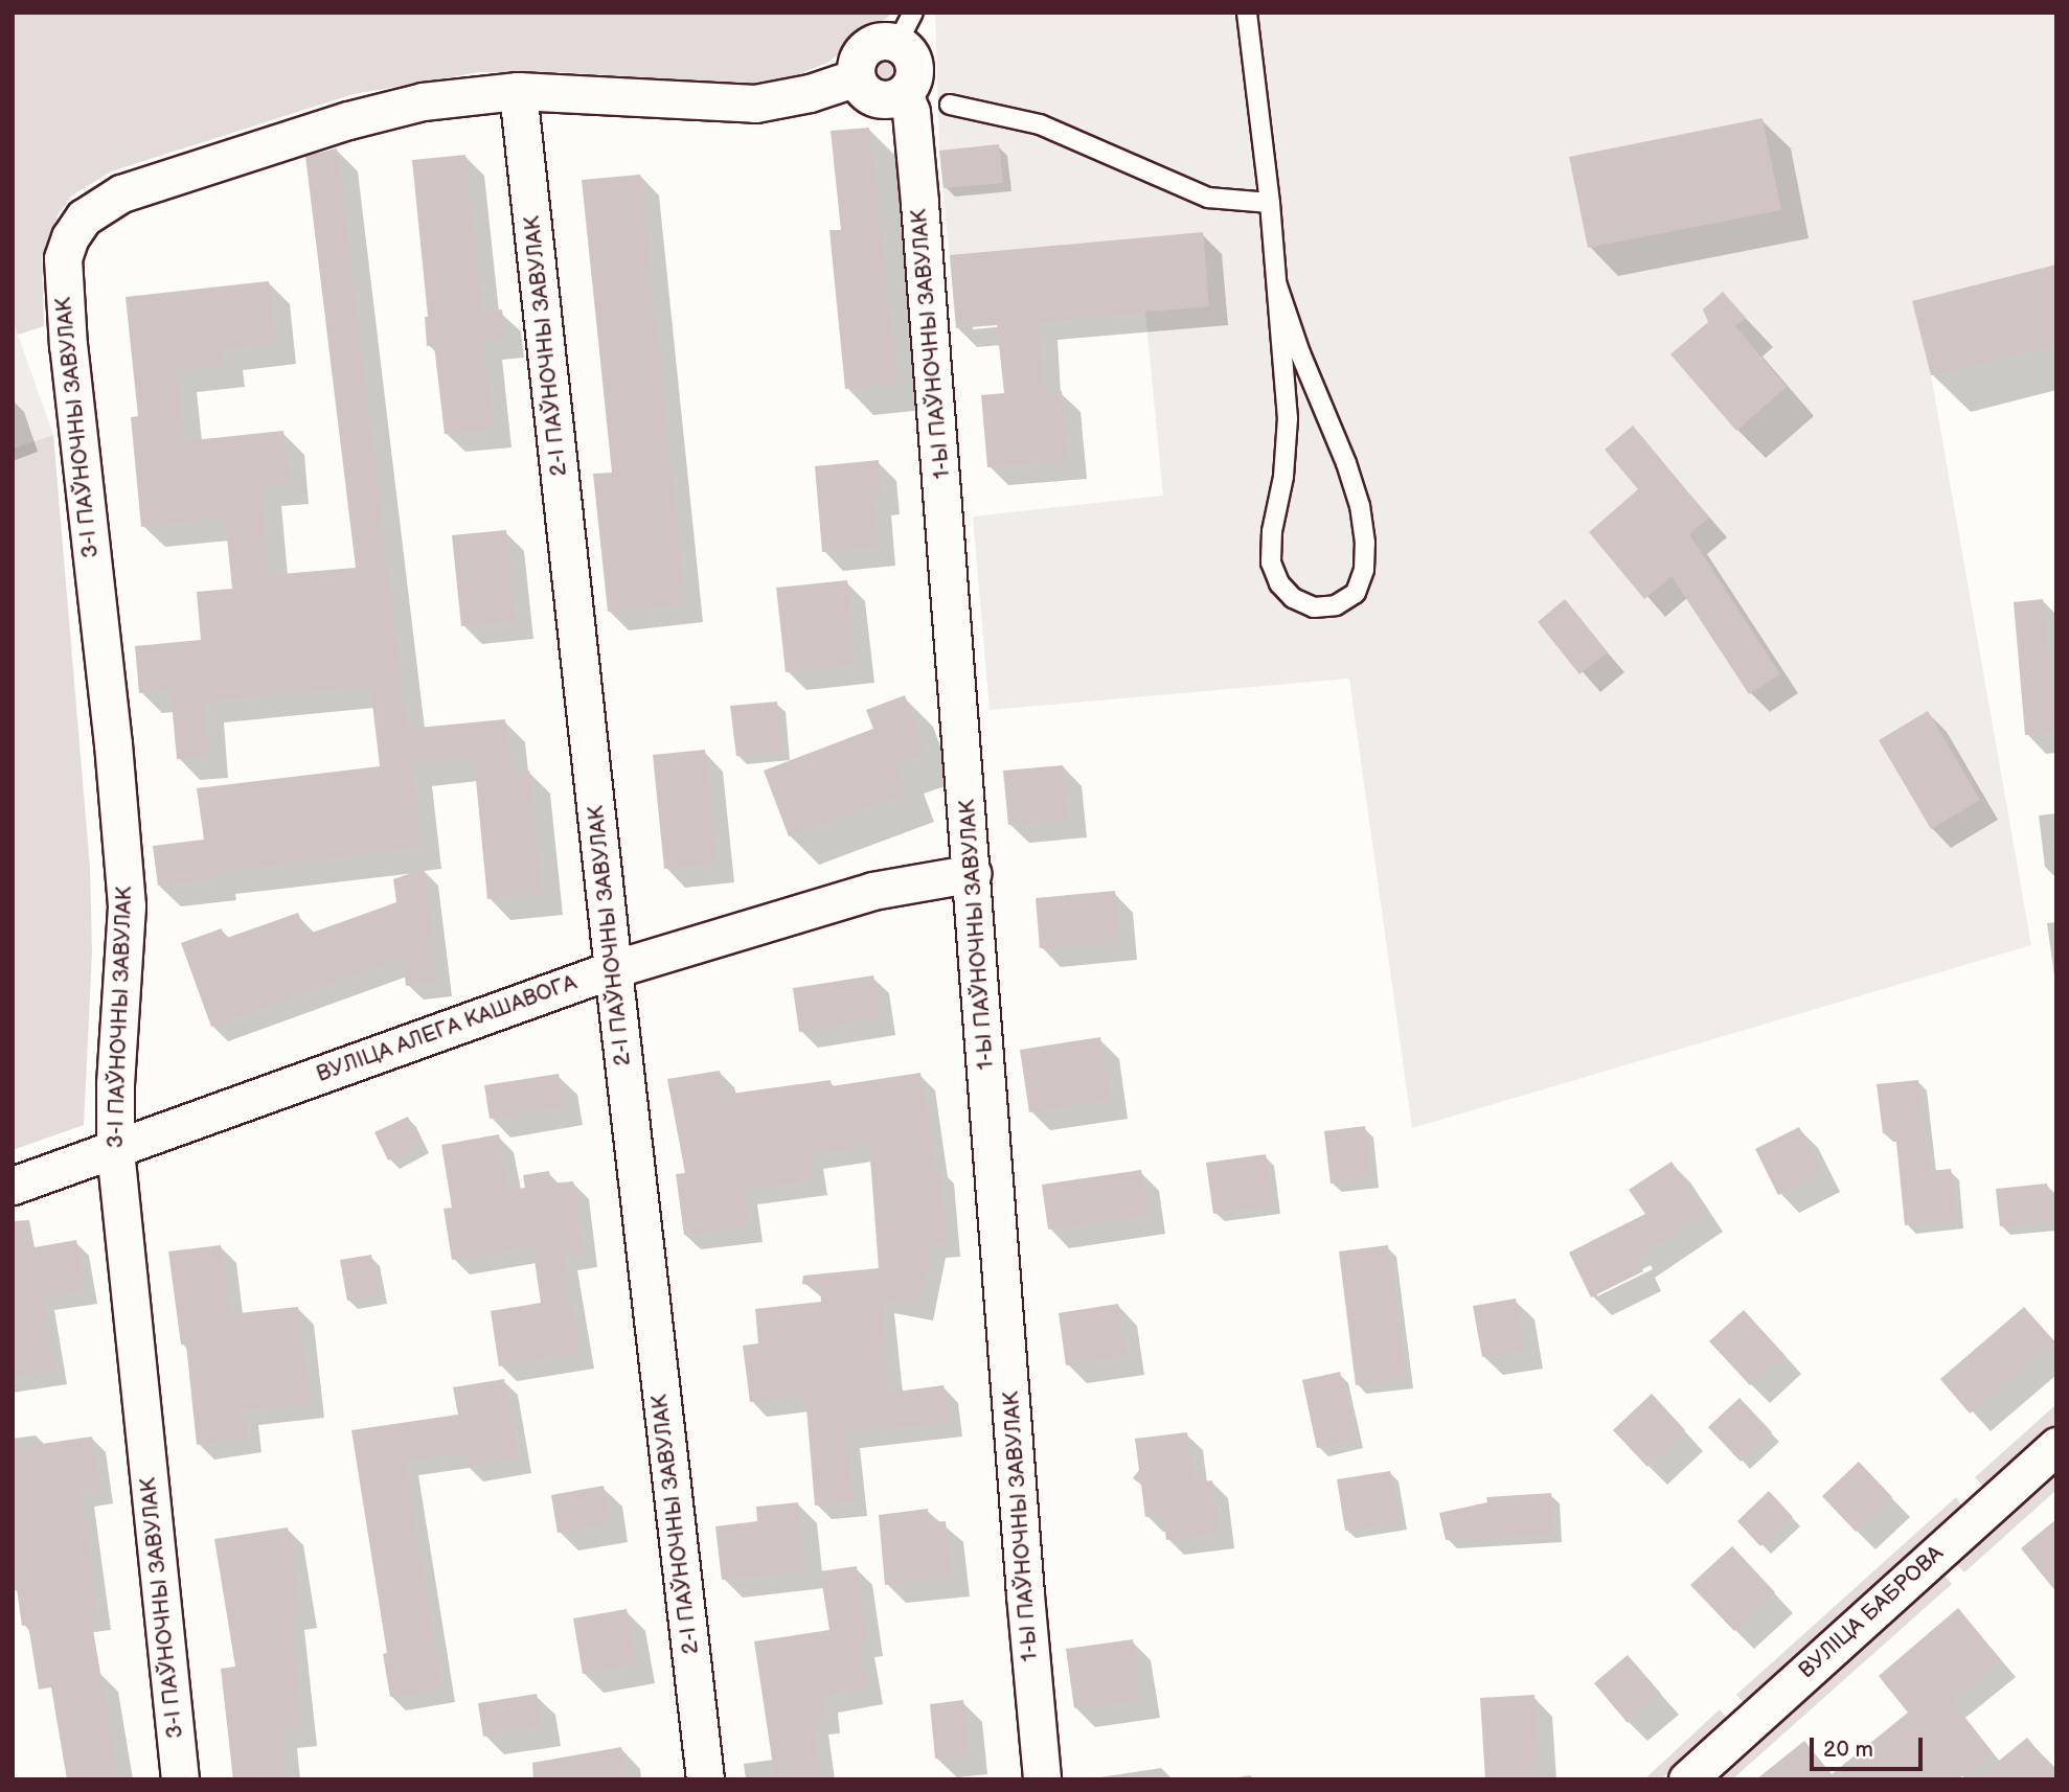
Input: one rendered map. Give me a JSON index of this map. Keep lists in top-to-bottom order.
{
  "streets": {
    "street": [
      "1-Ы ПАЎНОЧНЫ ЗАВУЛАК",
      "2-І ПАЎНОЧНЫ ЗАВУЛАК",
      "3-І ПАЎНОЧНЫ ЗАВУЛАК",
      "ВУЛІЦА АЛЕГА КАШАВОГА",
      "ВУЛІЦА БАБРОВА"
    ]
  },
  "crossings": [
    ["1-Ы ПАЎНОЧНЫ ЗАВУЛАК", "ВУЛІЦА АЛЕГА КАШАВОГА"],
    ["2-І ПАЎНОЧНЫ ЗАВУЛАК", "3-І ПАЎНОЧНЫ ЗАВУЛАК"],
    ["2-І ПАЎНОЧНЫ ЗАВУЛАК", "ВУЛІЦА АЛЕГА КАШАВОГА"],
    ["3-І ПАЎНОЧНЫ ЗАВУЛАК", "ВУЛІЦА АЛЕГА КАШАВОГА"]
  ],
  "scale_bar": "20 m"
}
